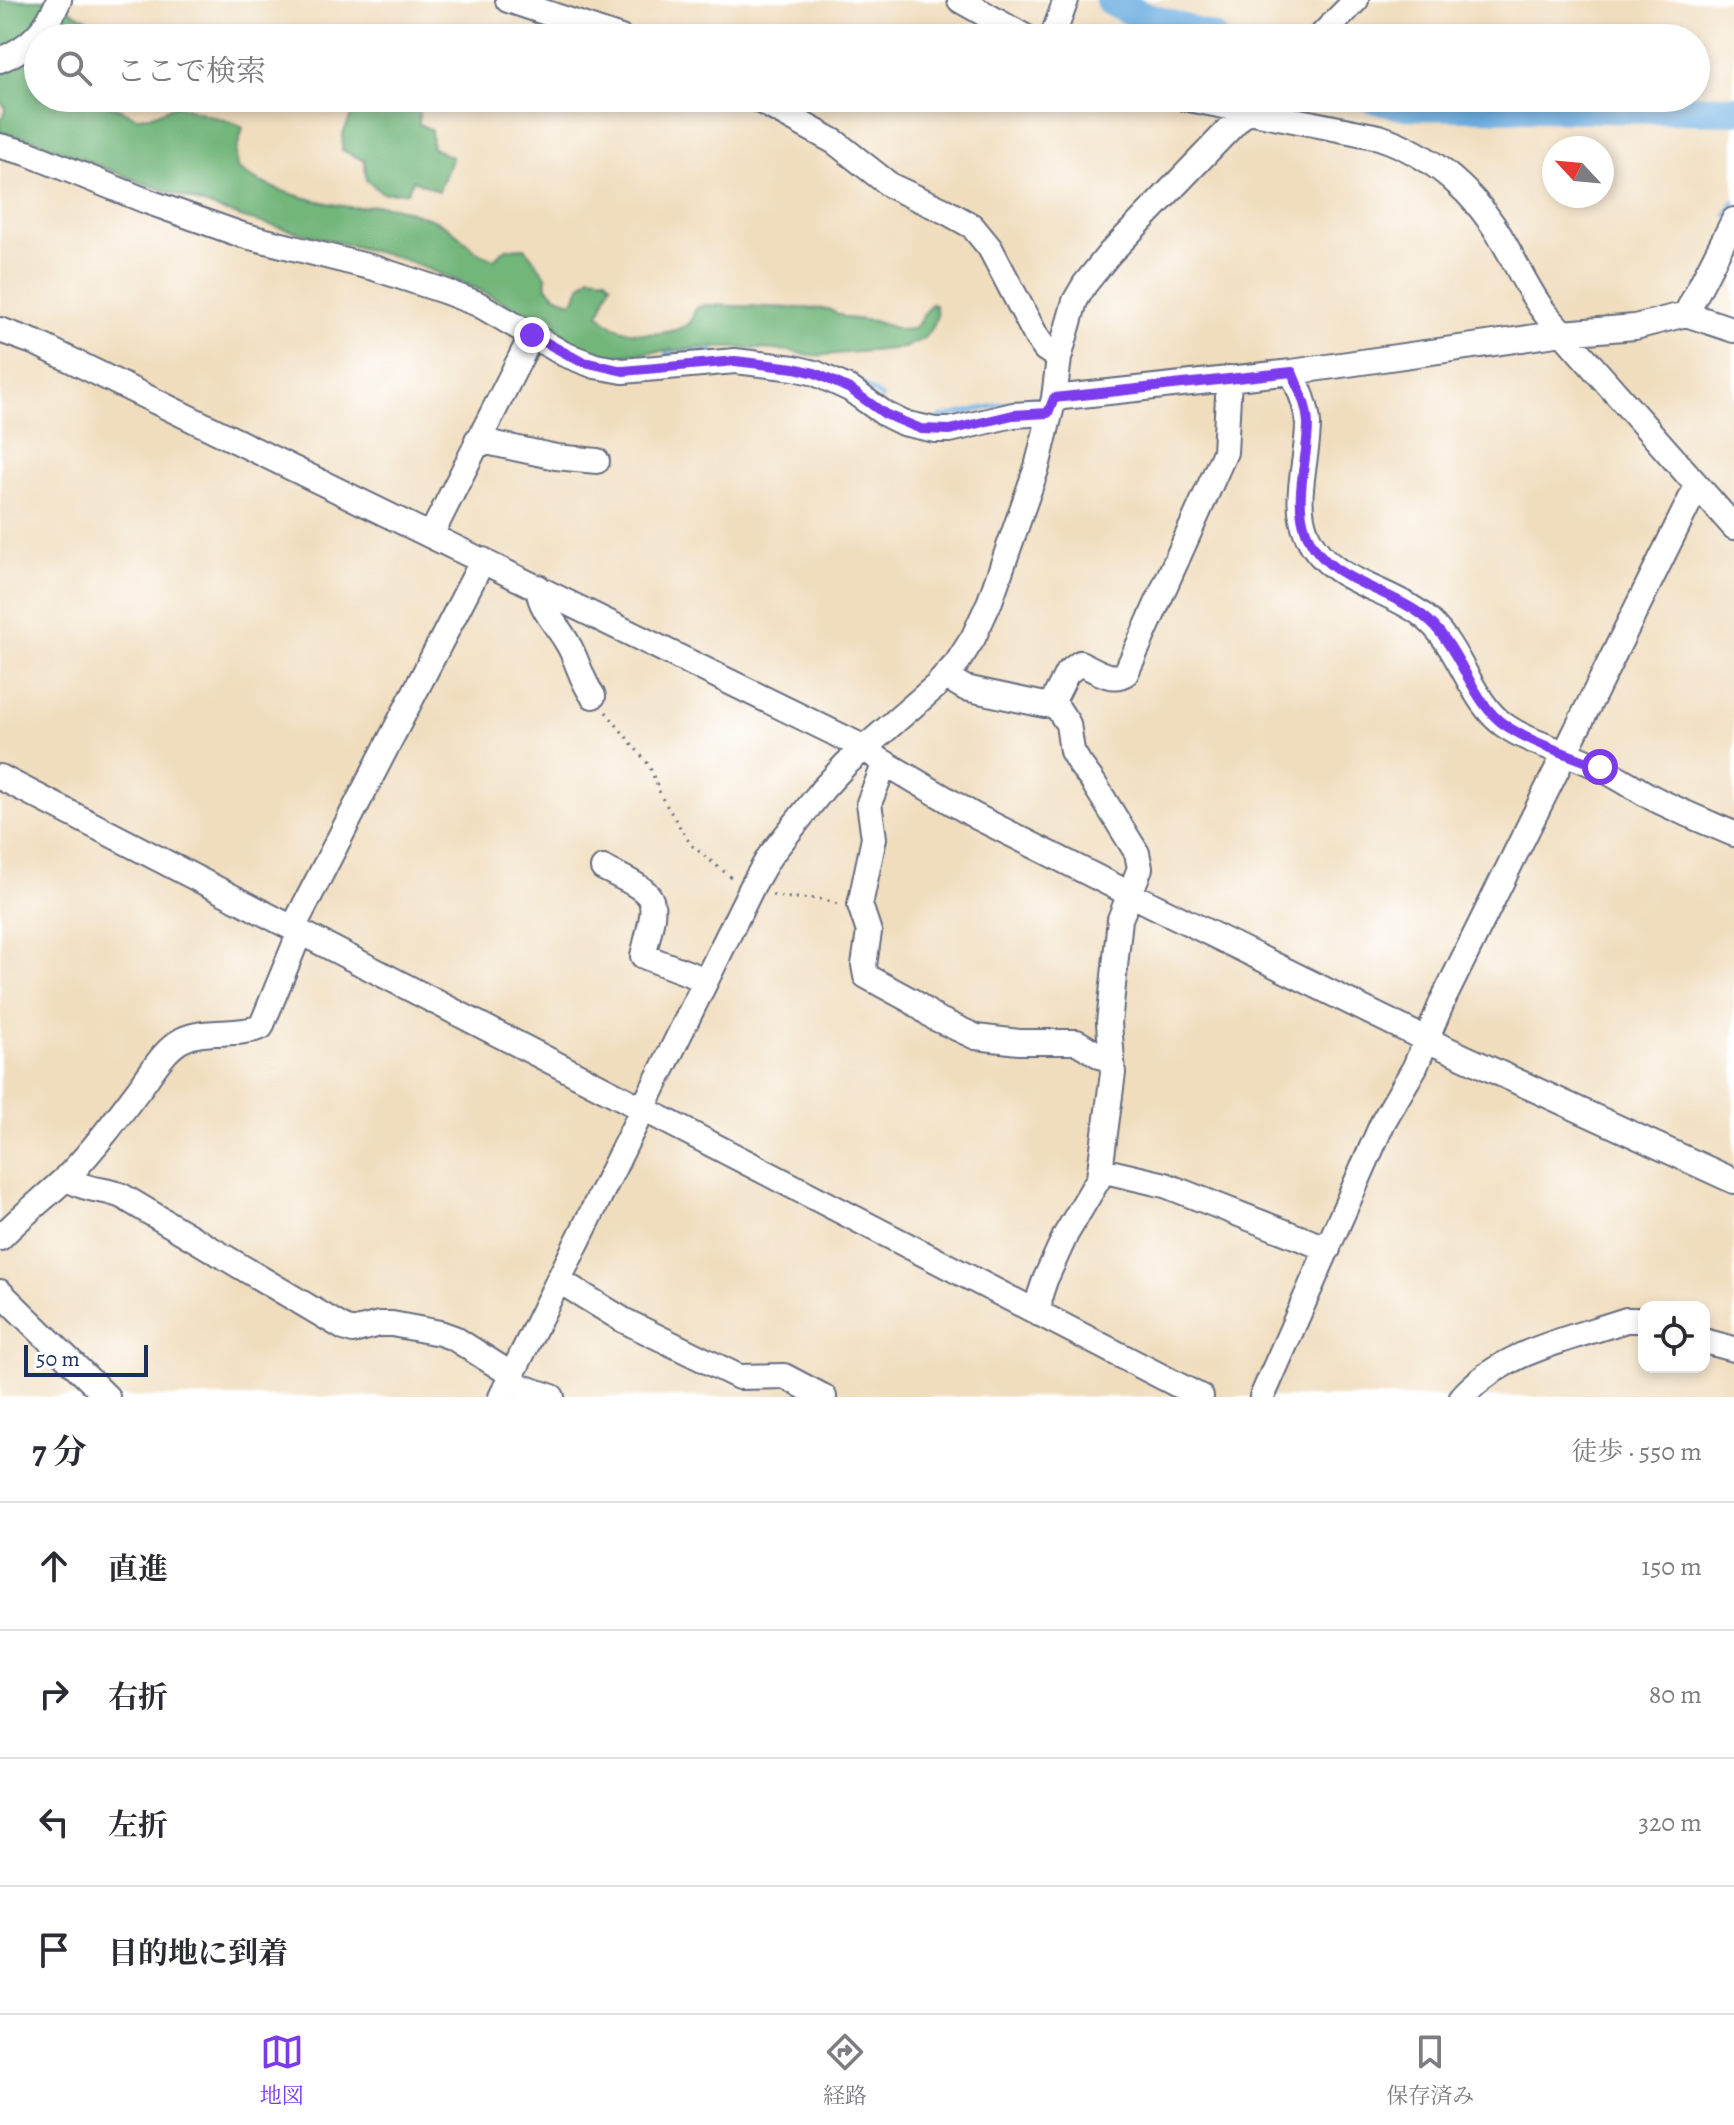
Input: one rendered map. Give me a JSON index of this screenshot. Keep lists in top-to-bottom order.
{
  "scale_bar": "50 m",
  "north": "top left",
  "page": {
    "search": "ここで検索",
    "scale": "50 m",
    "heading": ["7 分", "徒歩 · 550 m"],
    "list": [
      ["直進", "150 m"],
      ["右折", "80 m"],
      ["左折", "320 m"],
      "目的地に到着"
    ],
    "nav": ["地図", "経路", "保存済み"]
  }
}
